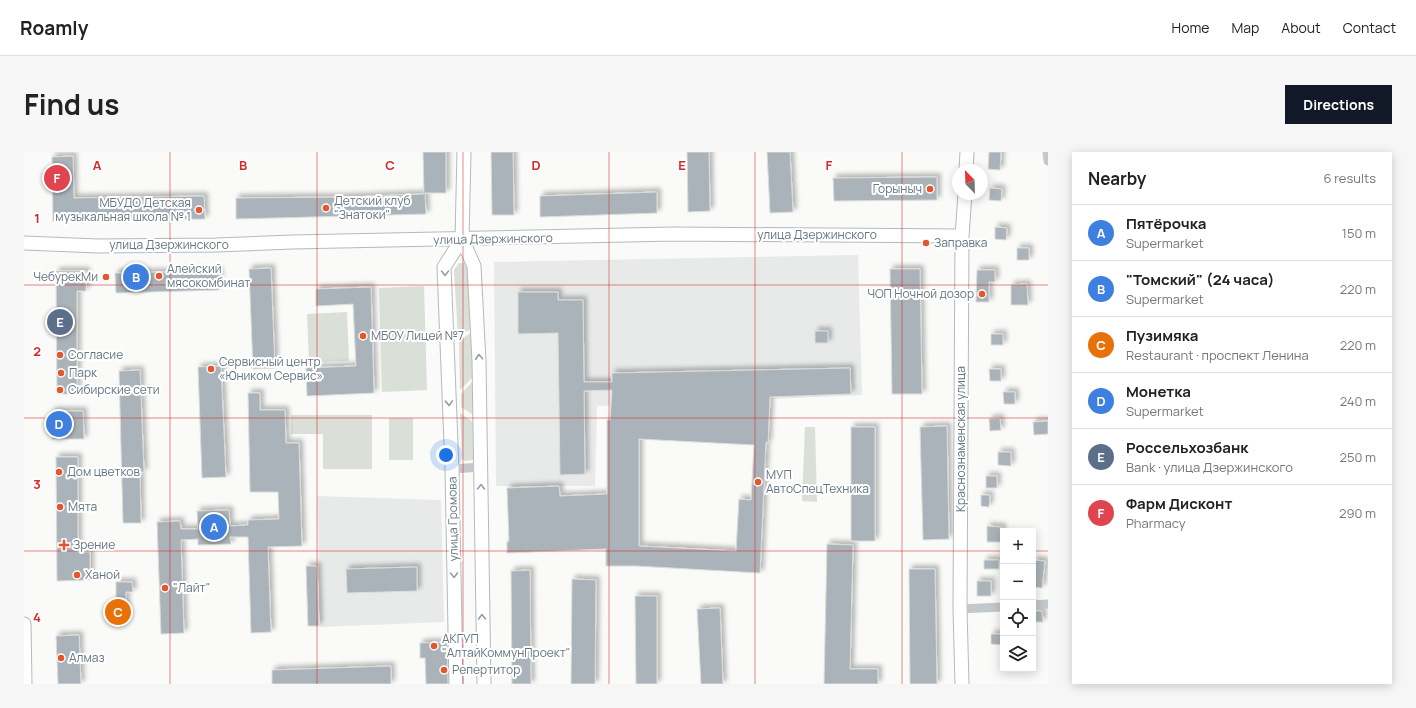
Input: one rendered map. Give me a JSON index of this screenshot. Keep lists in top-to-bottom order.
{
  "streets": {
    "street": ["улица Дзержинского", "Краснознаменская улица", "улица Громова"]
  },
  "crossings": [
    ["улица Дзержинского", "Краснознаменская улица"],
    ["улица Дзержинского", "улица Громова"]
  ],
  "places": {
    "other": [
      "Горыныч",
      "Детский клуб \"Знатоки\"",
      "МБУДО Детская музыкальная школа № 1",
      "Заправка",
      "Алейский мясокомбинат",
      "ЧебурекМи",
      "ЧОП Ночной дозор",
      "МБОУ Лицей №7",
      "Согласие",
      "Сервисный центр «Юником Сервис»",
      "Парк",
      "Сибирские сети",
      "Дом цветков",
      "МУП АвтоСпецТехника",
      "Мята",
      "Ханой",
      "\"Лайт\"",
      "АКГУП \"АлтайКоммунПроект\"",
      "Алмаз",
      "Репертитор"
    ],
    "health": ["Зрение"]
  },
  "north": "top left",
  "page": {
    "header": "Roamly",
    "nav": [
      "Home",
      "Map",
      "About",
      "Contact"
    ],
    "title": "Find us",
    "buttons": "Directions",
    "heading": ["Nearby", "6 results"],
    "pins": [
      "F",
      "B",
      "E",
      "D",
      "A",
      "C"
    ],
    "list": [
      {
        "mark": "A",
        "name": "Пятёрочка",
        "note": "Supermarket",
        "value": "150 m"
      },
      {
        "mark": "B",
        "name": "\"Томский\" (24 часа)",
        "note": "Supermarket",
        "value": "220 m"
      },
      {
        "mark": "C",
        "name": "Пузимяка",
        "note": "Restaurant · проспект Ленина",
        "value": "220 m"
      },
      {
        "mark": "D",
        "name": "Монетка",
        "note": "Supermarket",
        "value": "240 m"
      },
      {
        "mark": "E",
        "name": "Россельхозбанк",
        "note": "Bank · улица Дзержинского",
        "value": "250 m"
      },
      {
        "mark": "F",
        "name": "Фарм Дисконт",
        "note": "Pharmacy",
        "value": "290 m"
      }
    ],
    "map_buttons": ["+", "−"]
  },
  "grid": {
    "columns": [
      "A",
      "B",
      "C",
      "D",
      "E",
      "F"
    ],
    "rows": [
      "1",
      "2",
      "3",
      "4"
    ]
  }
}
